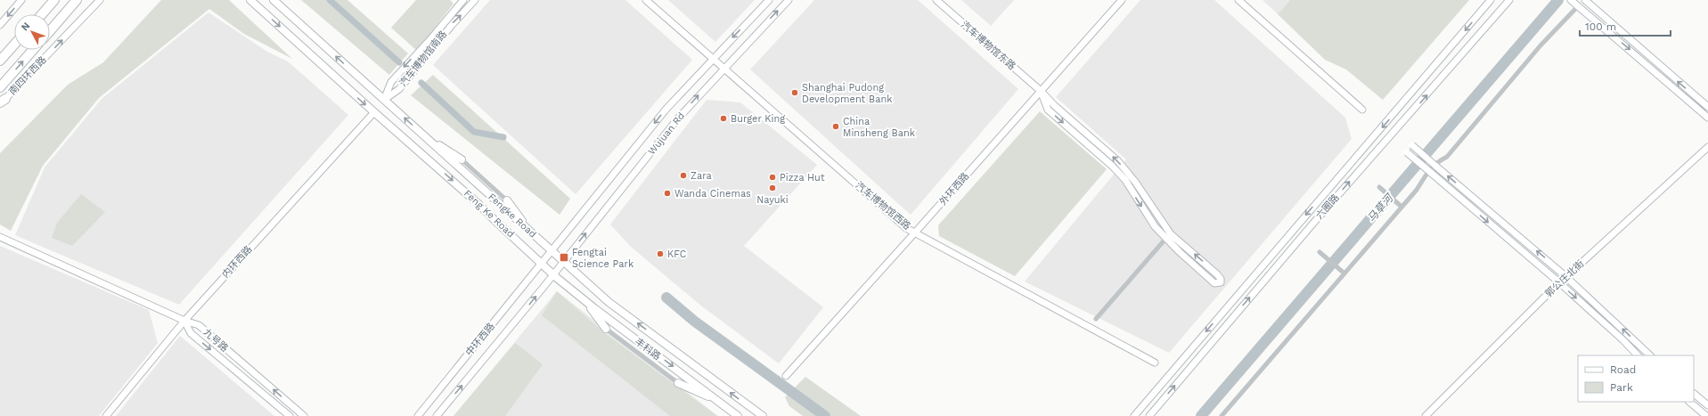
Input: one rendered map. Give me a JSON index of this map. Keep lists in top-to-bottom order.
{
  "streets": {
    "highway": ["南四环西路"],
    "main road": ["Feng Ke Road", "Fengke Road"],
    "street": [
      "汽车博物馆东路",
      "汽车博物馆南路",
      "Wujuan Rd",
      "外环西路",
      "汽车博物馆西路",
      "六圈路",
      "内环西路",
      "郭公庄北街",
      "中环西路",
      "九号路",
      "丰科路"
    ]
  },
  "crossings": [
    ["汽车博物馆东路", "外环西路"],
    ["汽车博物馆南路", "Fengke Road"],
    ["Wujuan Rd", "汽车博物馆西路"],
    ["Wujuan Rd", "Feng Ke Road"],
    ["Wujuan Rd", "Fengke Road"],
    ["Wujuan Rd", "中环西路"],
    ["外环西路", "汽车博物馆西路"],
    ["Feng Ke Road", "内环西路"],
    ["Feng Ke Road", "中环西路"],
    ["内环西路", "九号路"]
  ],
  "one_way": ["南四环西路", "Feng Ke Road", "Fengke Road"],
  "water": ["马草河"],
  "places": {
    "other": [
      "Shanghai Pudong Development Bank",
      "Burger King",
      "China Minsheng Bank",
      "Zara",
      "Pizza Hut",
      "Nayuki",
      "Wanda Cinemas",
      "KFC"
    ],
    "transit": ["Fengtai Science Park"]
  },
  "legend": ["Road", "Park"],
  "scale_bar": "100 m",
  "north": "top left"
}
